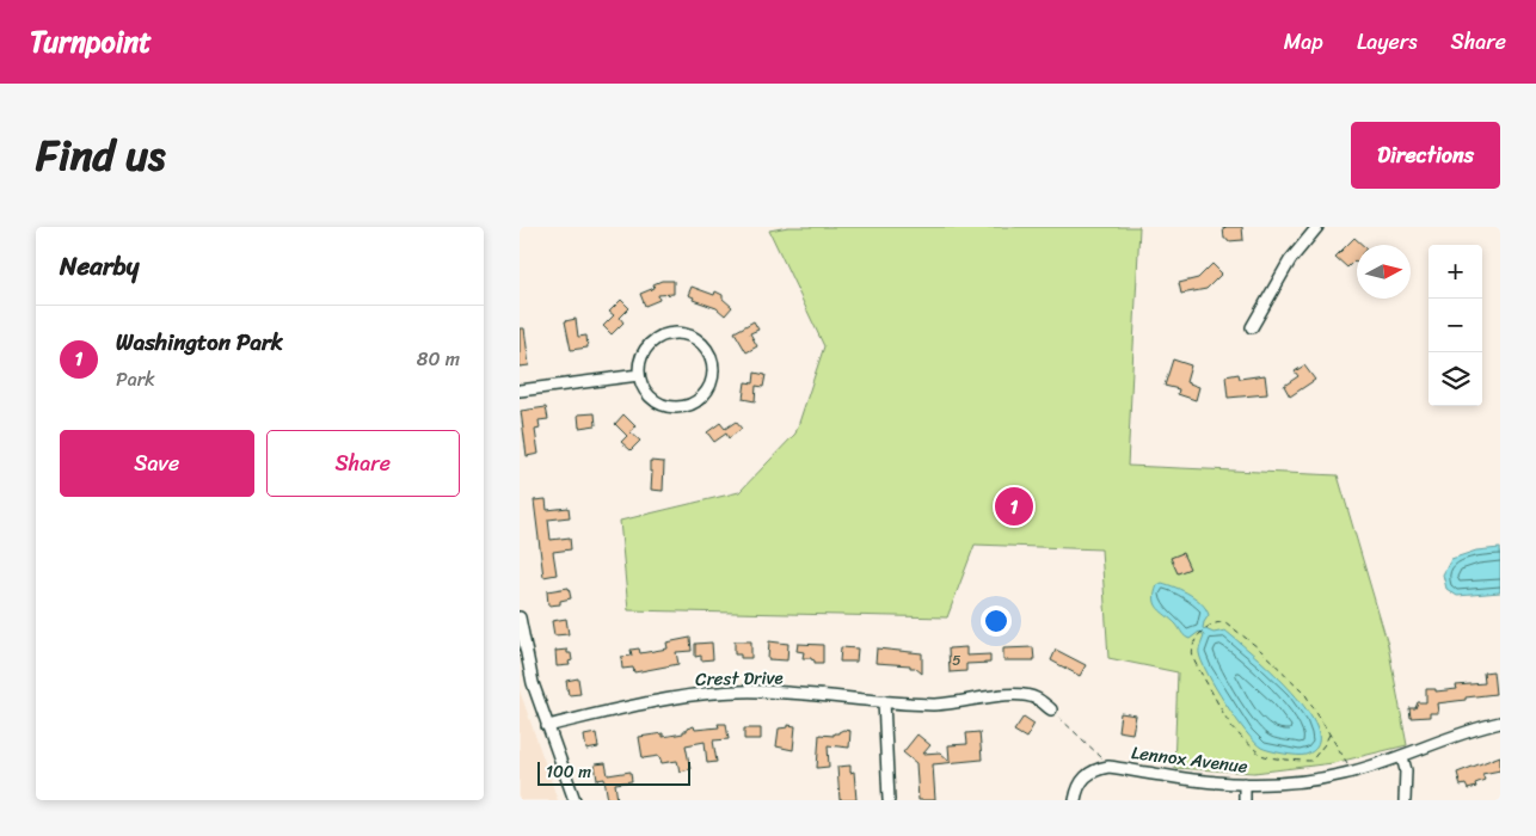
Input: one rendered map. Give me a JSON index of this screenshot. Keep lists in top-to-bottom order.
{
  "streets": {
    "street": ["Crest Drive", "Lennox Avenue"]
  },
  "house_numbers": ["5"],
  "scale_bar": "100 m",
  "north": "right",
  "page": {
    "header": "Turnpoint",
    "nav": ["Map", "Layers", "Share"],
    "title": "Find us",
    "buttons": [
      "Directions",
      ["Save", "Share"]
    ],
    "heading": "Nearby",
    "map_buttons": ["+", "−"],
    "list": [
      {
        "mark": "1",
        "name": "Washington Park",
        "note": "Park",
        "value": "80 m"
      }
    ],
    "pins": "1",
    "scale": "100 m"
  }
}
